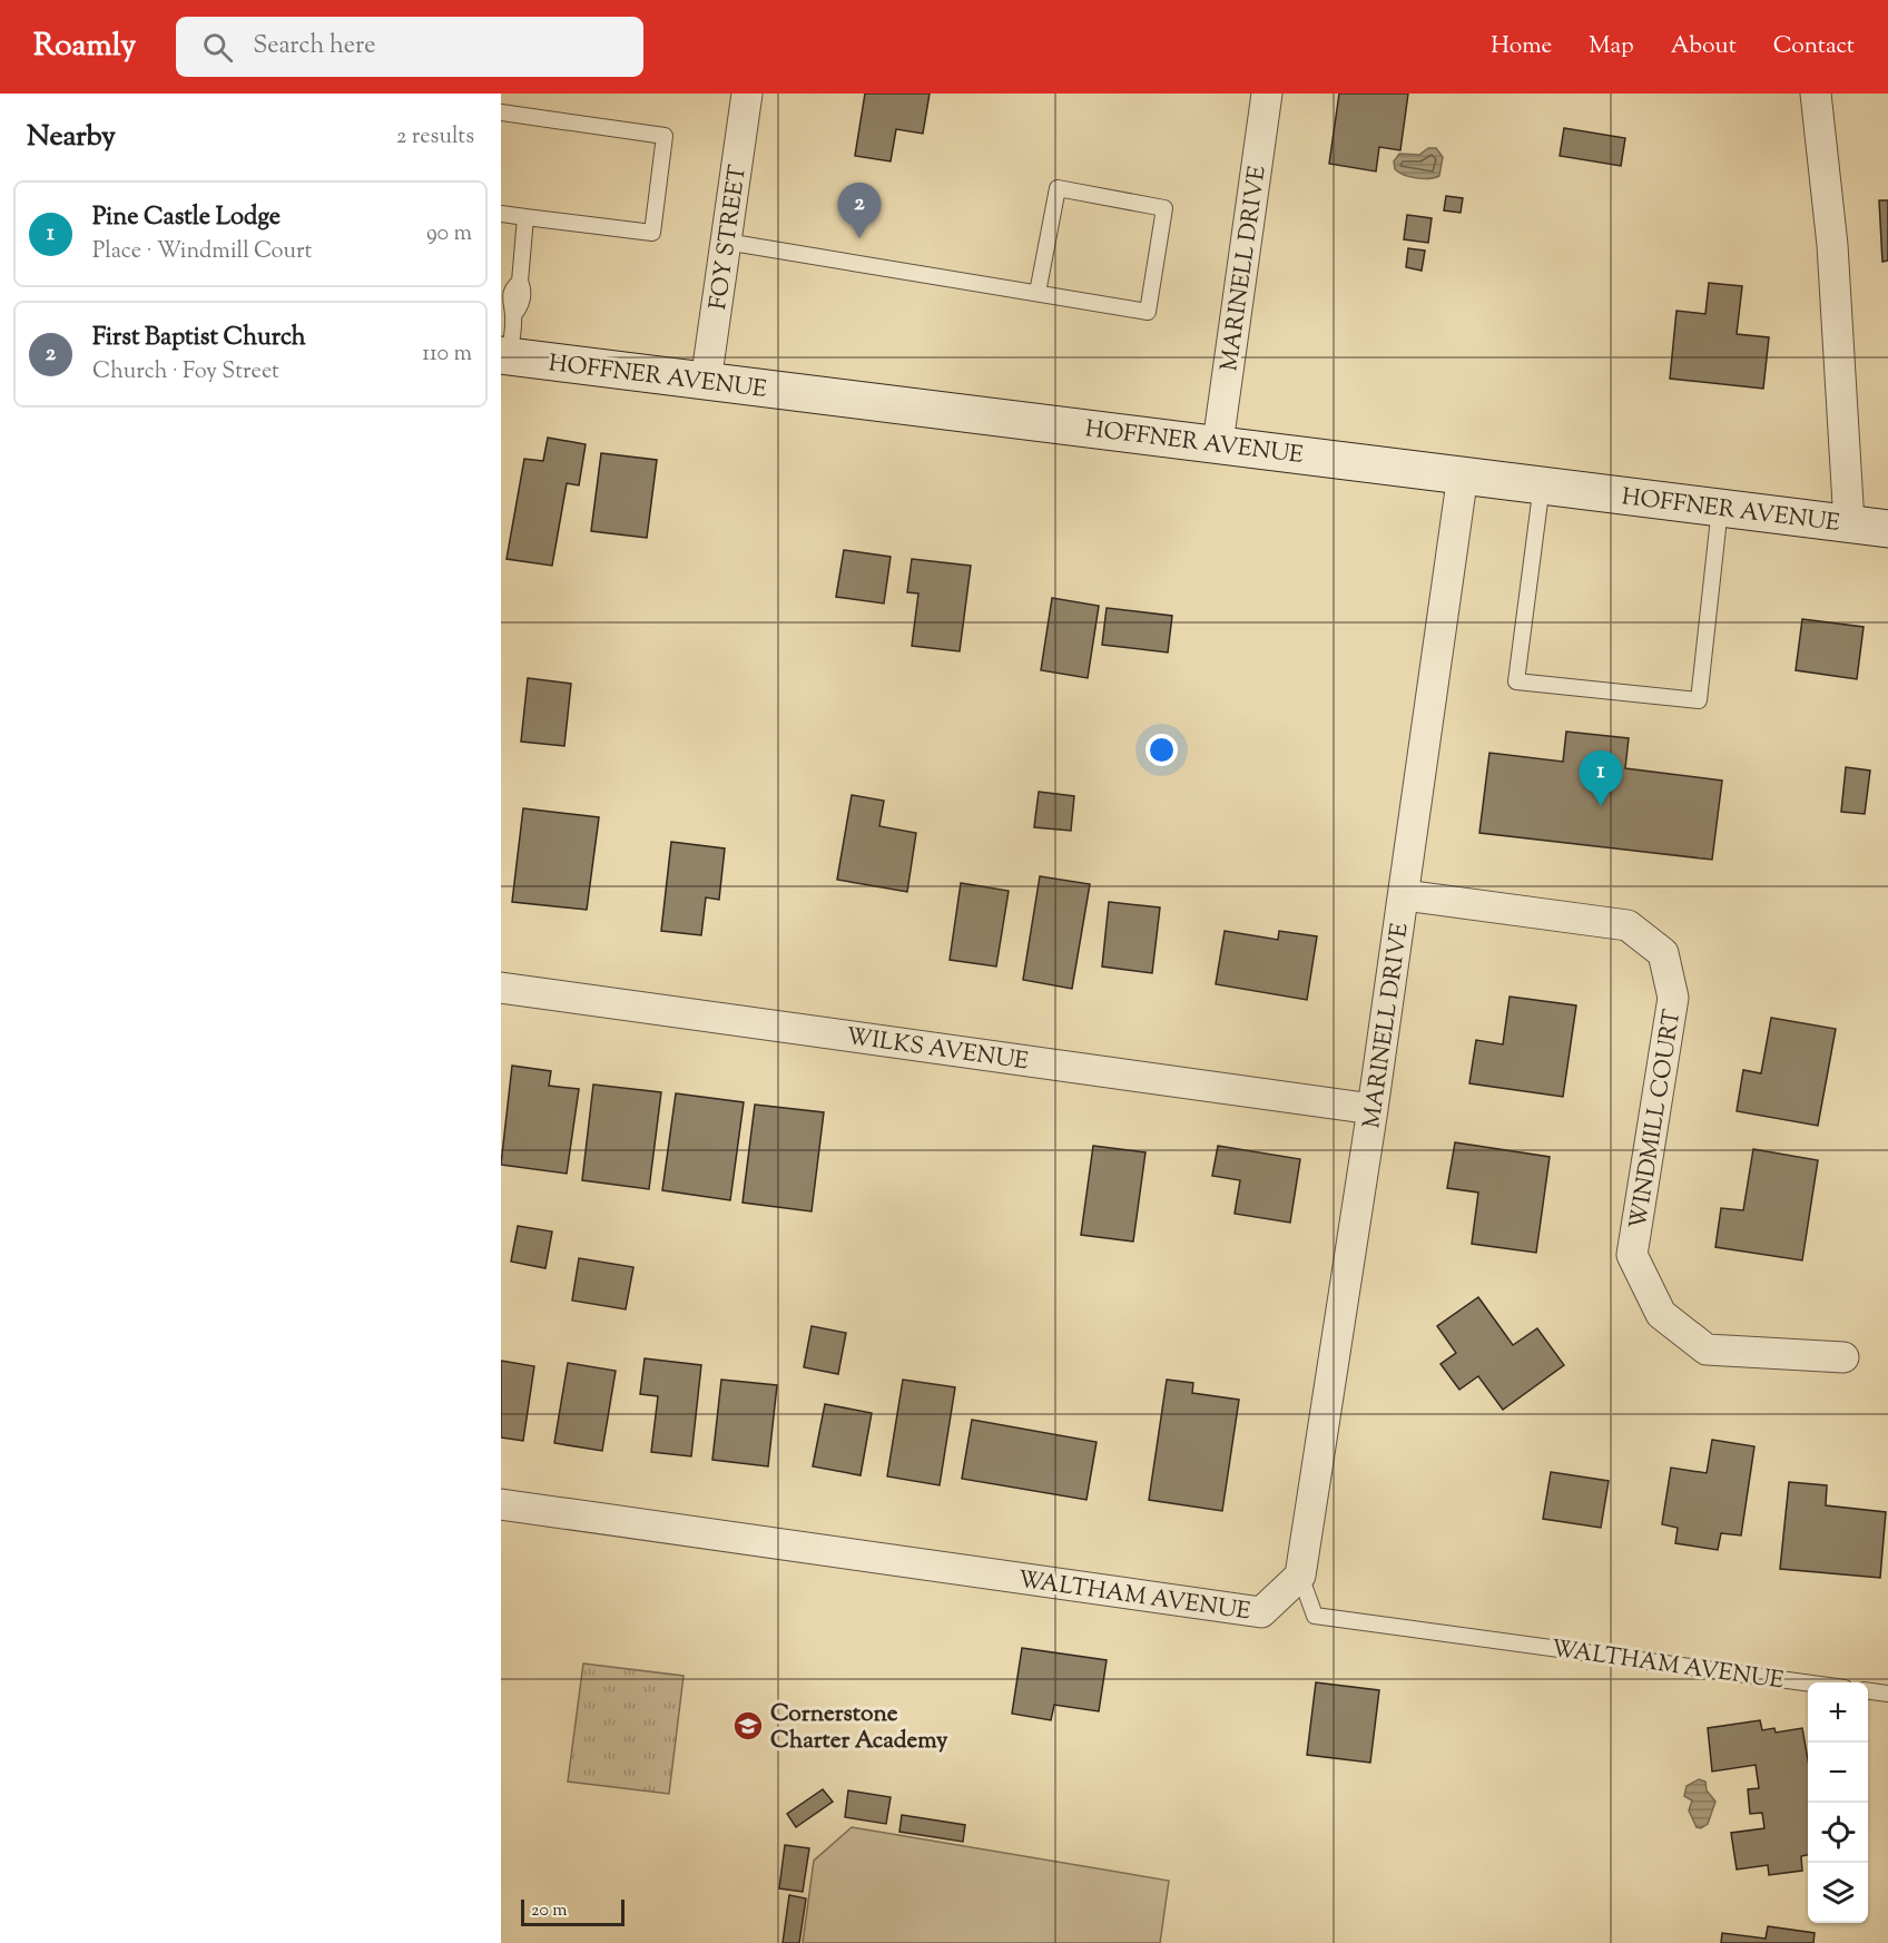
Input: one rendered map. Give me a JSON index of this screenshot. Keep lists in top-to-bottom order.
{
  "streets": {
    "main road": ["HOFFNER AVENUE"],
    "street": [
      "FOY STREET",
      "MARINELL DRIVE",
      "WILKS AVENUE",
      "WINDMILL COURT",
      "WALTHAM AVENUE"
    ]
  },
  "crossings": [
    ["FOY STREET", "HOFFNER AVENUE"],
    ["MARINELL DRIVE", "HOFFNER AVENUE"],
    ["MARINELL DRIVE", "WILKS AVENUE"],
    ["MARINELL DRIVE", "WINDMILL COURT"],
    ["MARINELL DRIVE", "WALTHAM AVENUE"]
  ],
  "places": {
    "school or university": ["Cornerstone Charter Academy"]
  },
  "scale_bar": "20 m",
  "page": {
    "header": "Roamly",
    "search": "Search here",
    "nav": [
      "Home",
      "Map",
      "About",
      "Contact"
    ],
    "heading": ["Nearby", "2 results"],
    "list": [
      {
        "mark": "1",
        "name": "Pine Castle Lodge",
        "note": "Place · Windmill Court",
        "value": "90 m"
      },
      {
        "mark": "2",
        "name": "First Baptist Church",
        "note": "Church · Foy Street",
        "value": "110 m"
      }
    ],
    "pins": ["2", "1"],
    "map_buttons": ["+", "−"],
    "scale": "20 m"
  }
}
